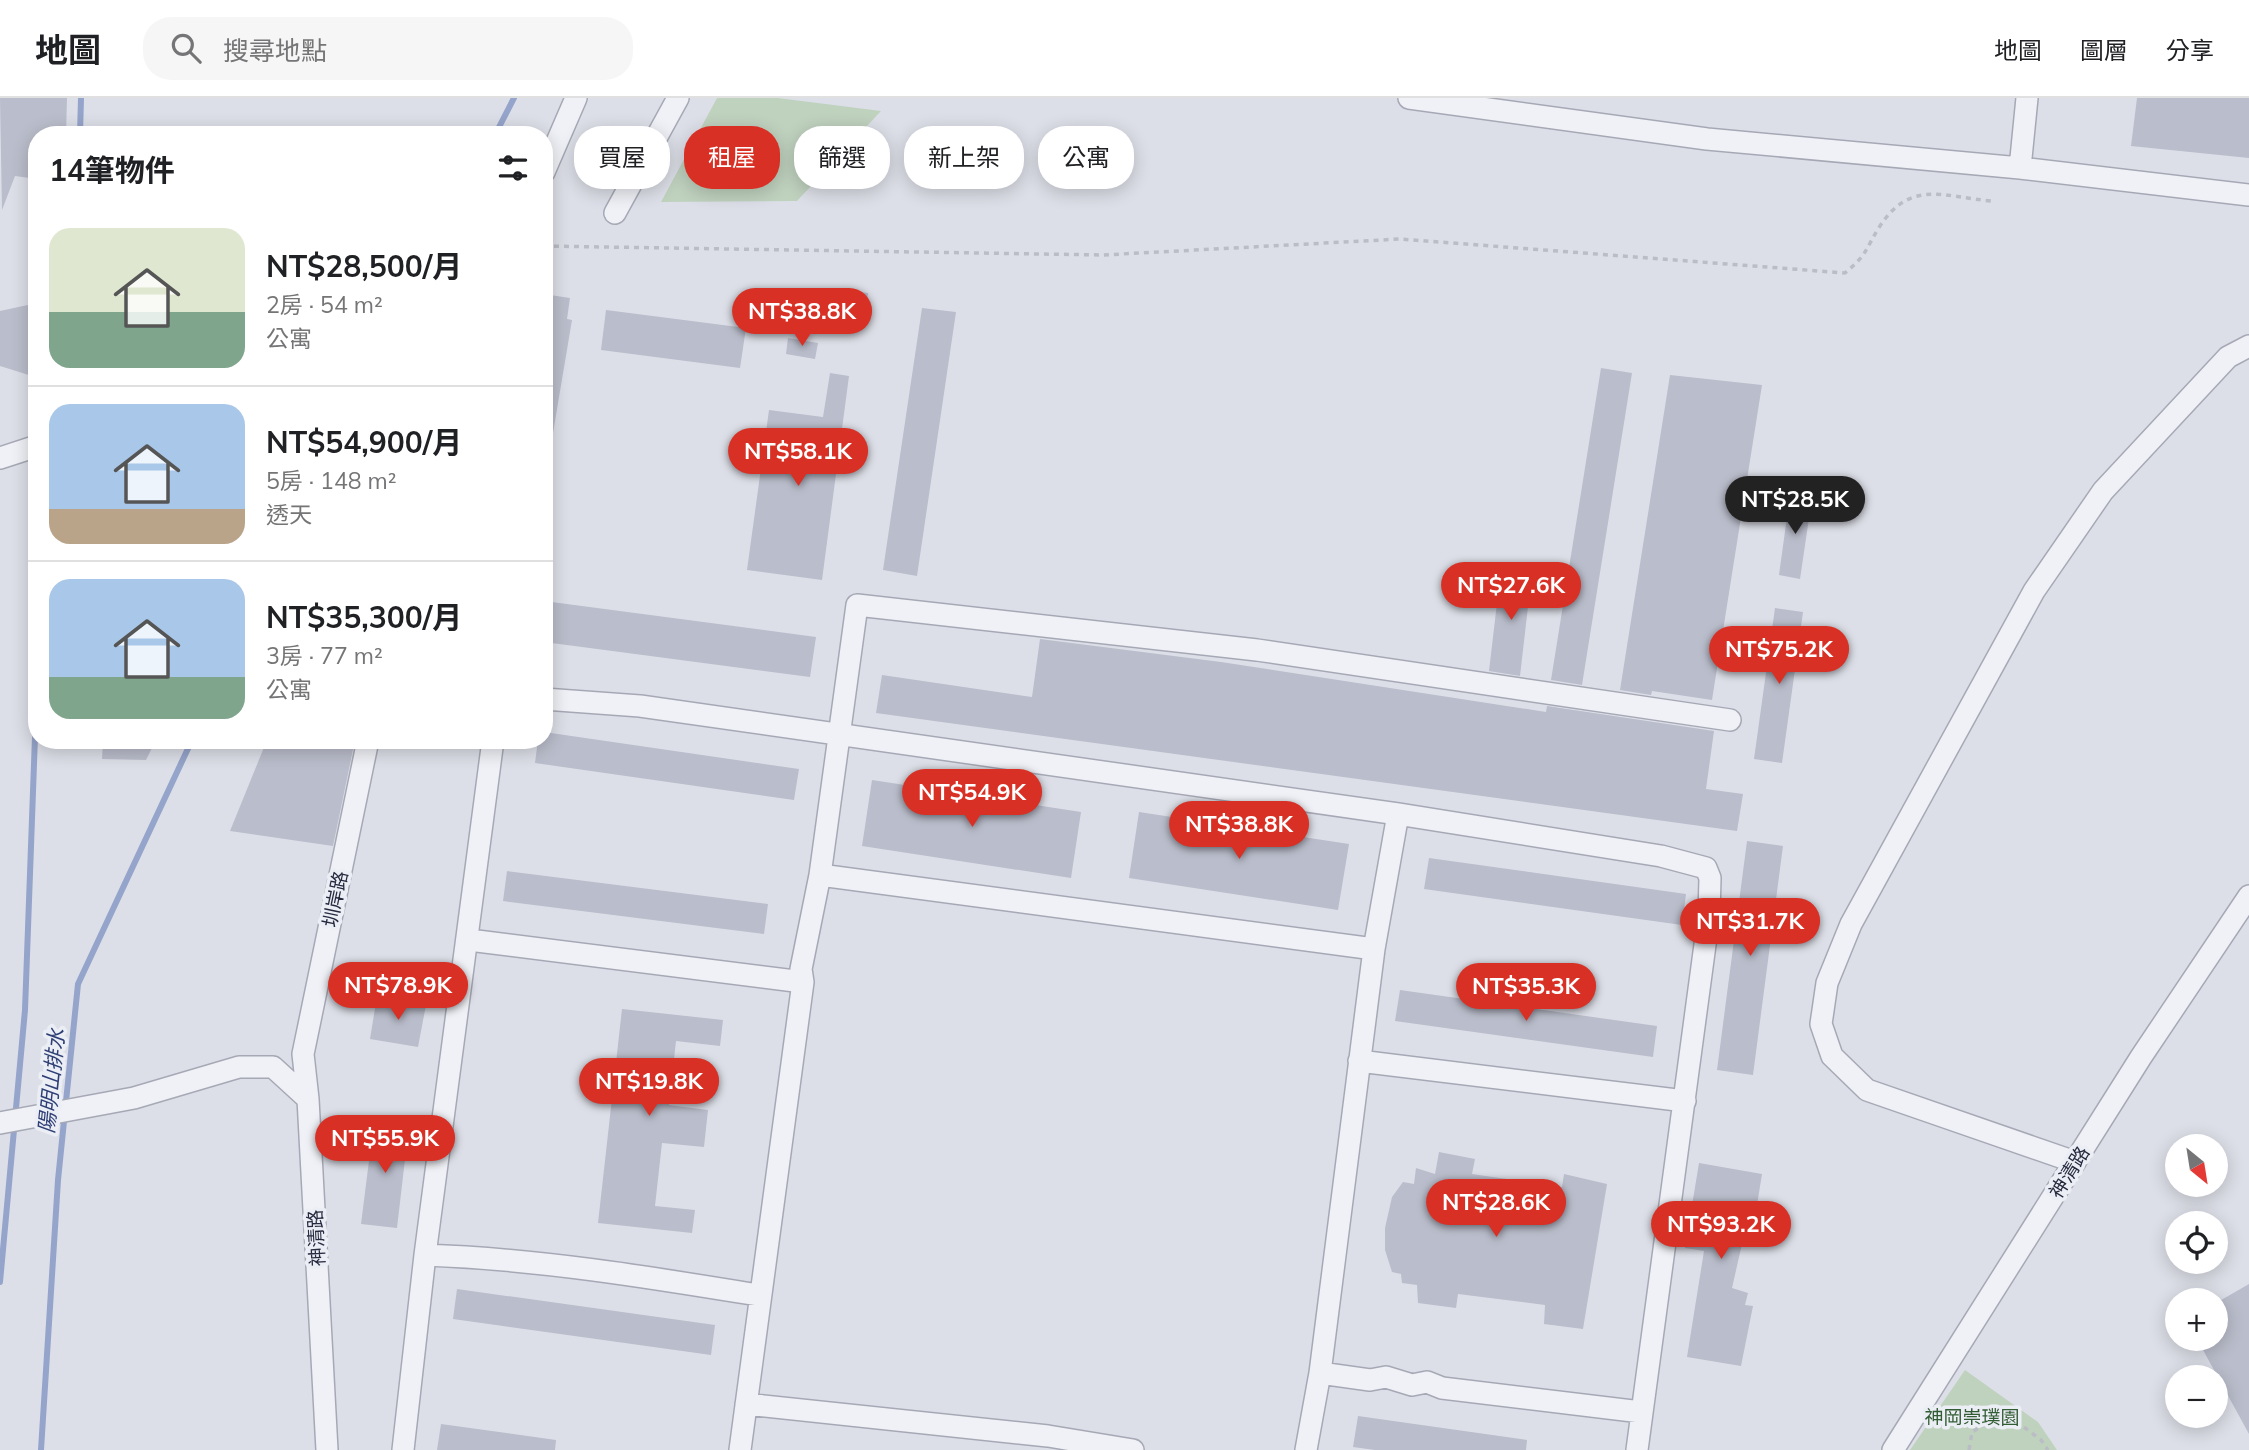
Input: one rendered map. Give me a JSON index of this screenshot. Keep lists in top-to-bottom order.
{
  "streets": {
    "street": ["圳岸路", "神清路"]
  },
  "crossings": [
    ["圳岸路", "神清路"]
  ],
  "water": ["陽明山排水"],
  "parks": ["神岡崇璞園"],
  "north": "bottom right",
  "page": {
    "header": "地圖",
    "search": "搜尋地點",
    "nav": ["地圖", "圖層", "分享"],
    "chip": [
      "買屋",
      "租屋",
      "篩選",
      "新上架",
      "公寓"
    ],
    "heading": "14筆物件",
    "list": [
      {
        "name": "NT$28,500/月",
        "note": "2房 · 54 m² · 公寓"
      },
      {
        "name": "NT$54,900/月",
        "note": "5房 · 148 m² · 透天"
      },
      {
        "name": "NT$35,300/月",
        "note": "3房 · 77 m² · 公寓"
      }
    ],
    "price": [
      "NT$38.8K",
      "NT$58.1K",
      "NT$28.5K",
      "NT$27.6K",
      "NT$75.2K",
      "NT$54.9K",
      "NT$38.8K",
      "NT$31.7K",
      "NT$78.9K",
      "NT$35.3K",
      "NT$19.8K",
      "NT$55.9K",
      "NT$28.6K",
      "NT$93.2K"
    ],
    "map_buttons": ["+", "−"]
  }
}
